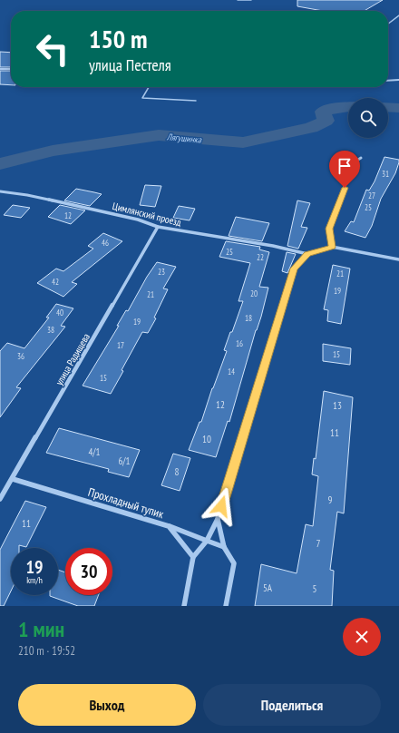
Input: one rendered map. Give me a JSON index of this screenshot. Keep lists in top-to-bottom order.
{
  "streets": {
    "street": ["Цимлянский проезд", "улица Радищева", "Прохладный тупик"]
  },
  "crossings": [
    ["Цимлянский проезд", "улица Радищева"],
    ["улица Радищева", "Прохладный тупик"]
  ],
  "water": ["Лягушинка"],
  "house_numbers": [
    "31",
    "27",
    "25",
    "12",
    "46",
    "25",
    "22",
    "23",
    "21",
    "42",
    "19",
    "20",
    "21",
    "40",
    "18",
    "19",
    "38",
    "16",
    "17",
    "15",
    "36",
    "14",
    "15",
    "12",
    "13",
    "11",
    "10",
    "4/1",
    "6/1",
    "8",
    "9",
    "11",
    "7",
    "5А",
    "5"
  ],
  "page": {
    "turn": ["150 m", "улица Пестеля"],
    "speed": "19 km/h",
    "limit": "30",
    "heading": ["1 мин", "210 m · 19:52"],
    "buttons": ["Выход", "Поделиться"]
  }
}
